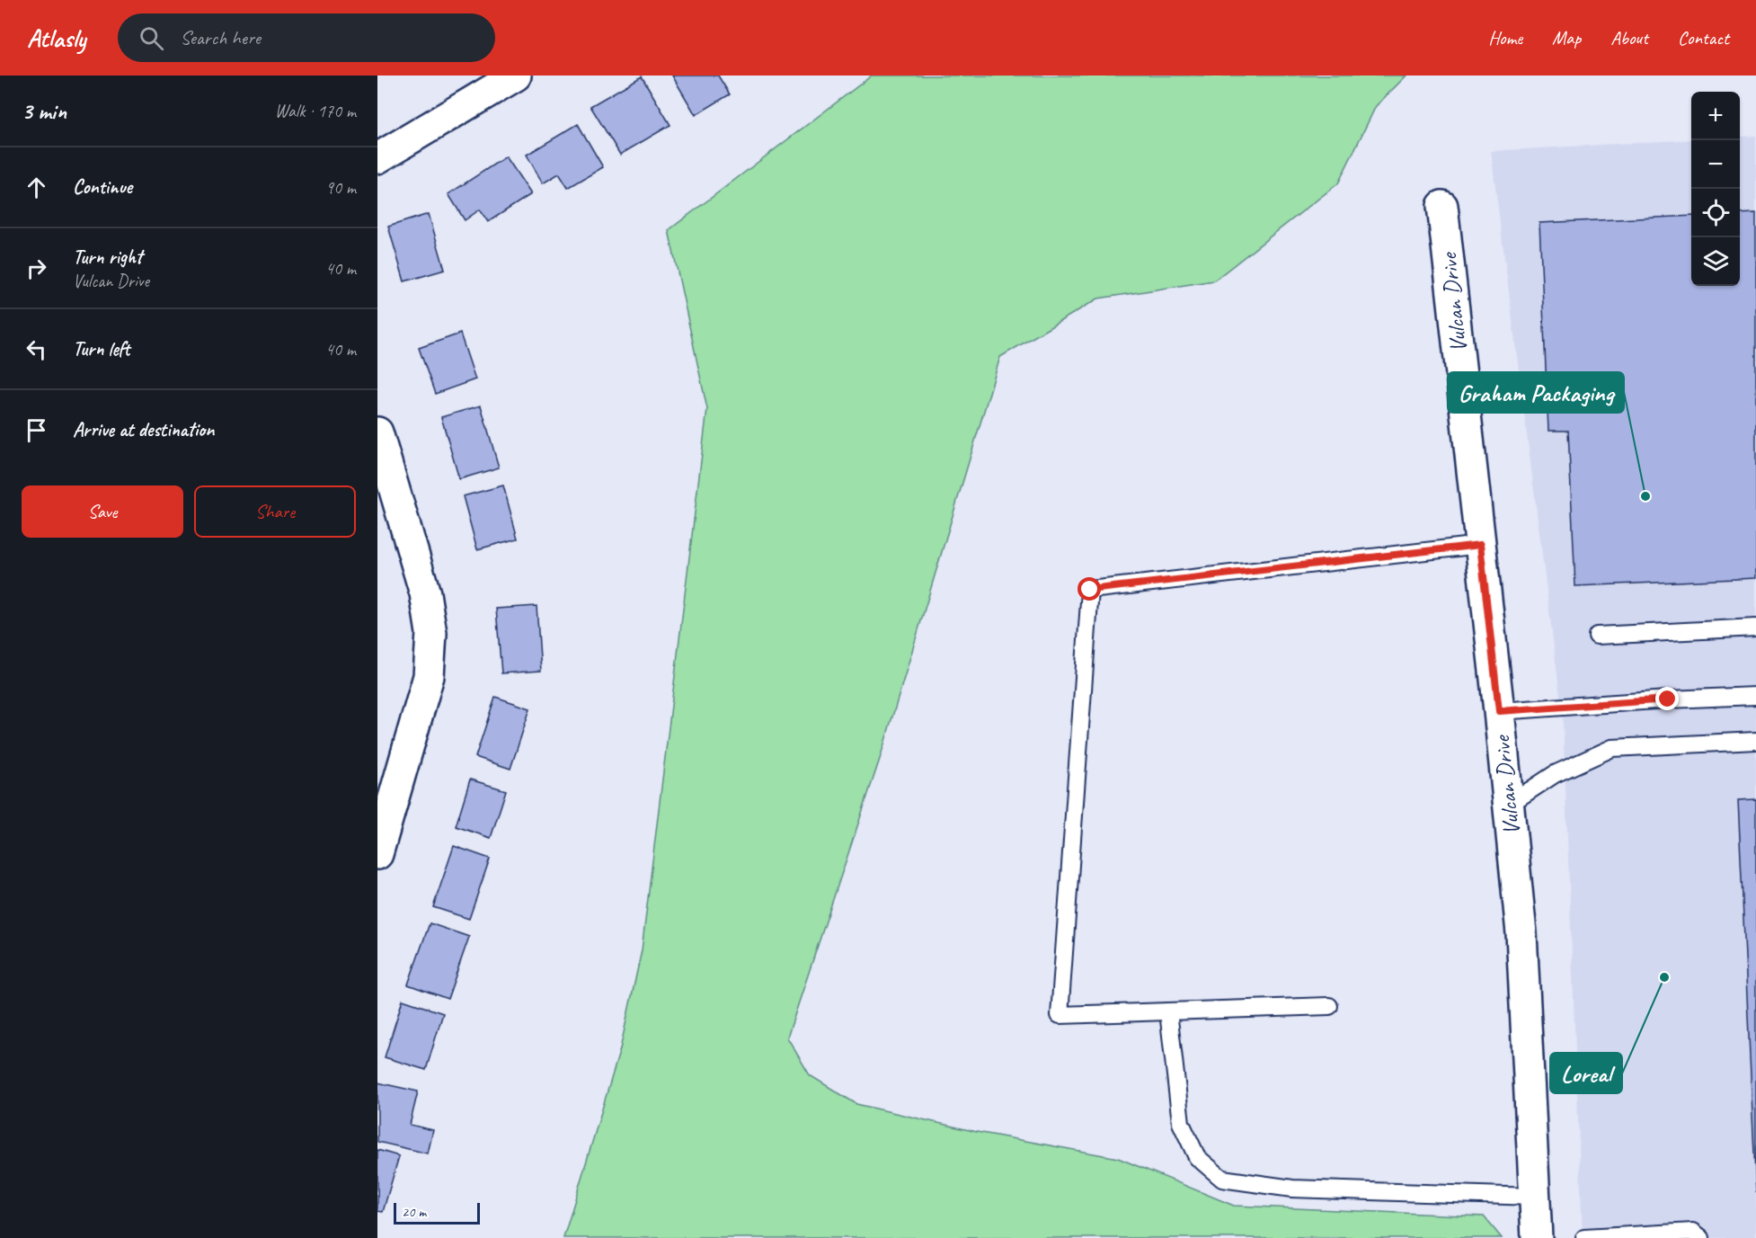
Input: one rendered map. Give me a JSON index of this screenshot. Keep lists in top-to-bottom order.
{
  "streets": {
    "street": ["Vulcan Drive"]
  },
  "places": ["Graham Packaging", "Loreal"],
  "scale_bar": "20 m",
  "page": {
    "header": "Atlasly",
    "search": "Search here",
    "nav": [
      "Home",
      "Map",
      "About",
      "Contact"
    ],
    "heading": ["3 min", "Walk · 170 m"],
    "map_buttons": ["+", "−"],
    "list": [
      ["Continue", "90 m"],
      ["Turn right", "Vulcan Drive", "40 m"],
      ["Turn left", "40 m"],
      "Arrive at destination"
    ],
    "buttons": ["Save", "Share"],
    "scale": "20 m"
  }
}
